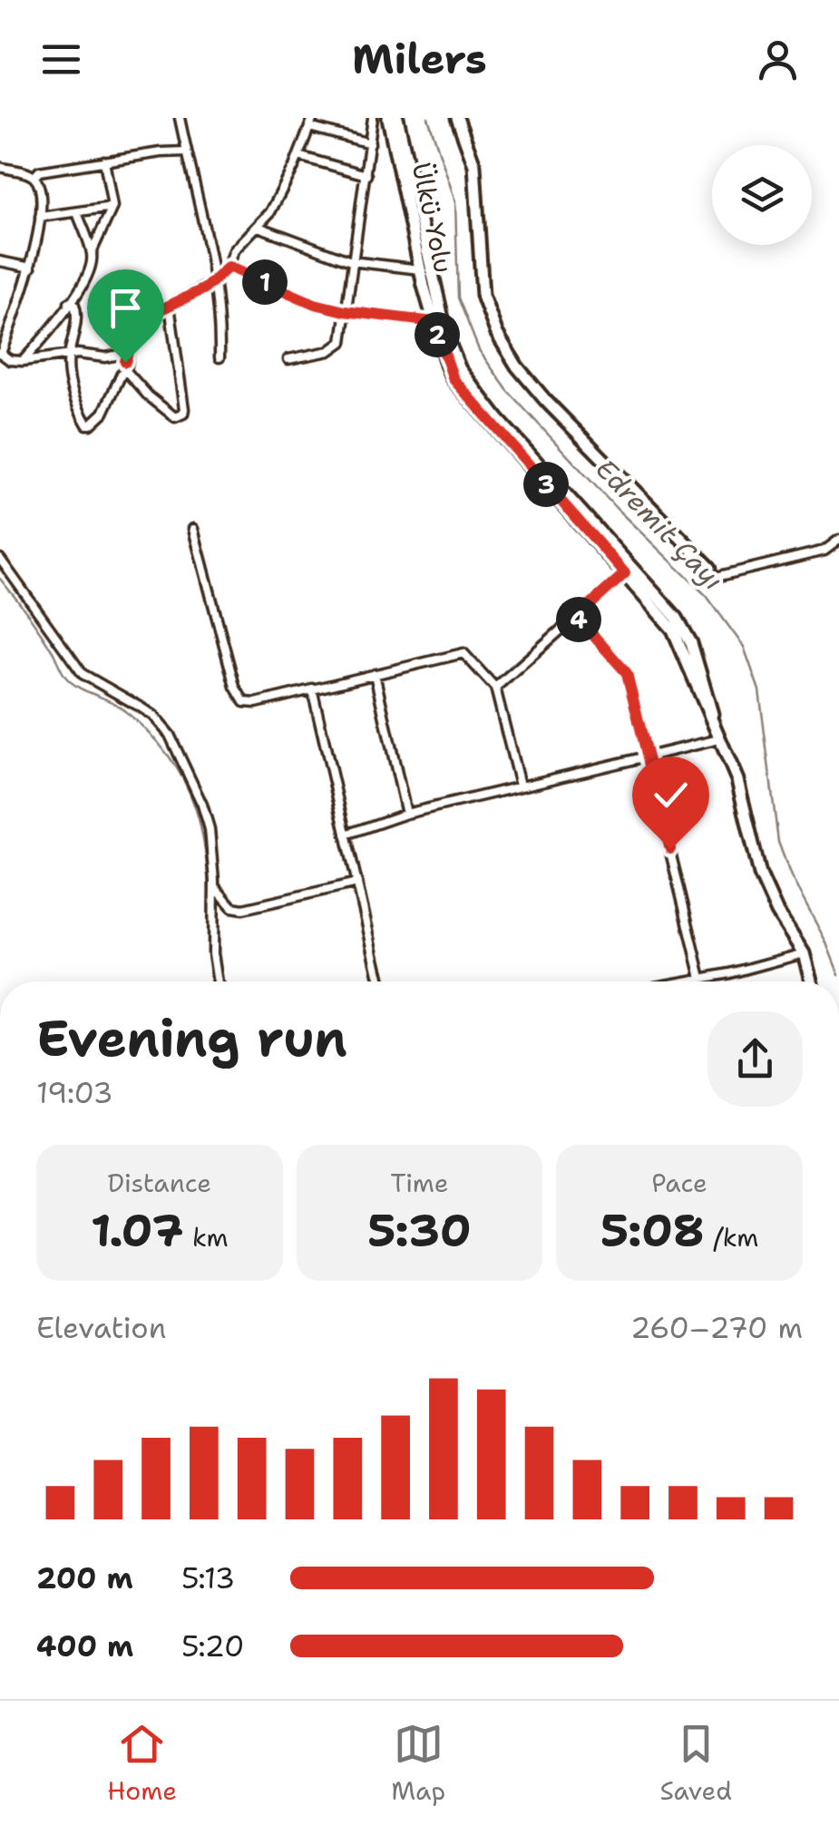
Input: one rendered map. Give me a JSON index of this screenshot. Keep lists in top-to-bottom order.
{
  "streets": {
    "main road": ["Ülkü Yolu"]
  },
  "water": ["Edremit Çayı"],
  "page": {
    "header": "Milers",
    "pins": [
      "1",
      "2",
      "3",
      "4"
    ],
    "heading": ["Evening run", "19:03"],
    "stats": [
      ["Distance", "1.07 km"],
      ["Time", "5:30"],
      ["Pace", "5:08 /km"]
    ],
    "chart": ["Elevation", "260–270 m"],
    "list": [
      {
        "name": "200 m",
        "note": "5:13"
      },
      {
        "name": "400 m",
        "note": "5:20"
      }
    ],
    "tabs": ["Home", "Map", "Saved"]
  }
}
